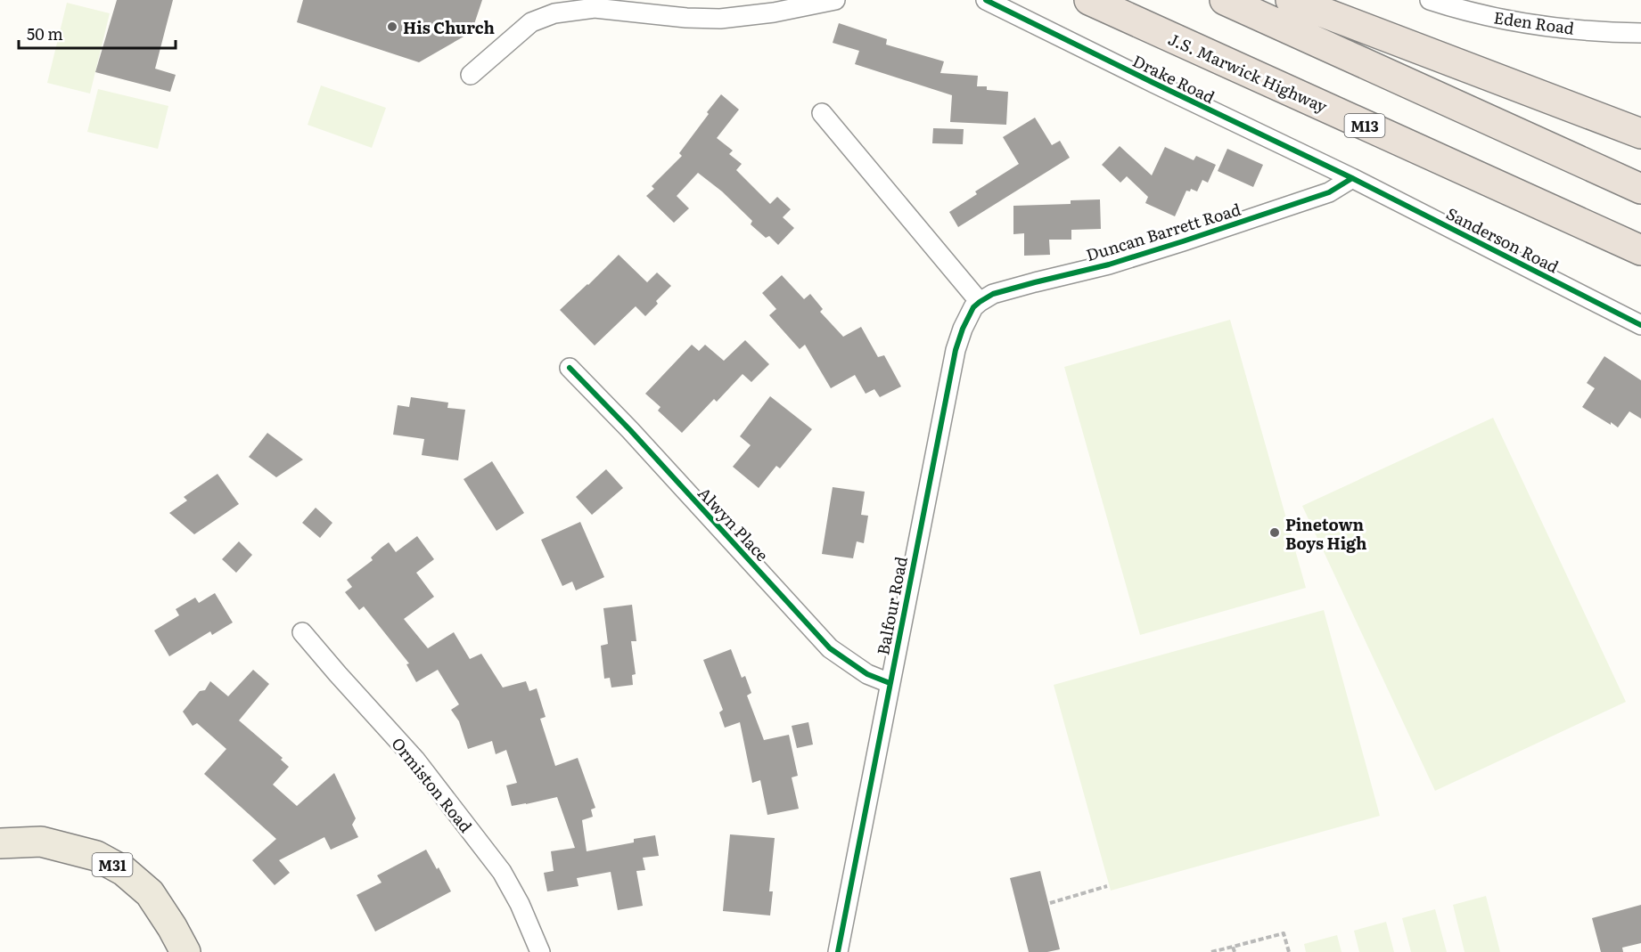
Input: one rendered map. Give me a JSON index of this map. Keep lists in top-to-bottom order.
{
  "streets": {
    "highway": ["J.S. Marwick Highway", "M13"],
    "main road": ["M31"],
    "street": [
      "Eden Road",
      "Drake Road",
      "Duncan Barrett Road",
      "Sanderson Road",
      "Alwyn Place",
      "Balfour Road",
      "Ormiston Road"
    ]
  },
  "crossings": [
    ["Drake Road", "Duncan Barrett Road"],
    ["Drake Road", "Sanderson Road"],
    ["Duncan Barrett Road", "Sanderson Road"],
    ["Duncan Barrett Road", "Balfour Road"],
    ["Alwyn Place", "Balfour Road"]
  ],
  "places": ["His Church", "Pinetown Boys High"],
  "scale_bar": "50 m"
}
